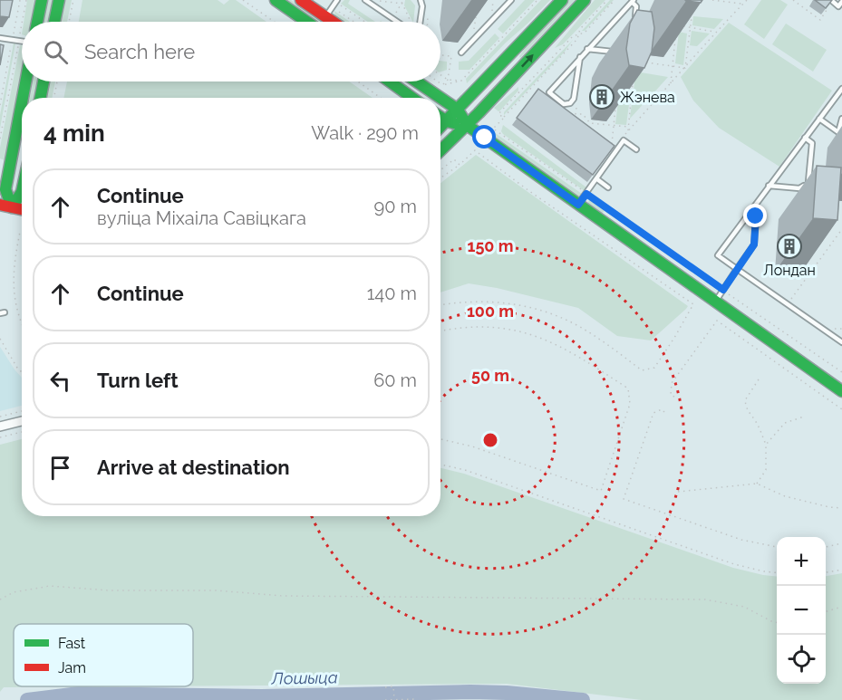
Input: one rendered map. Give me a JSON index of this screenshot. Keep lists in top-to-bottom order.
{
  "water": ["Лошыца"],
  "places": {
    "building": ["Жэнева", "Лондан"]
  },
  "legend": ["Fast", "Jam"],
  "page": {
    "search": "Search here",
    "heading": ["4 min", "Walk · 290 m"],
    "list": [
      ["Continue", "вуліца Міхаіла Савіцкага", "90 m"],
      ["Continue", "140 m"],
      ["Turn left", "60 m"],
      "Arrive at destination"
    ],
    "map_buttons": ["+", "−"]
  },
  "rings": ["150 m", "100 m", "50 m"]
}
